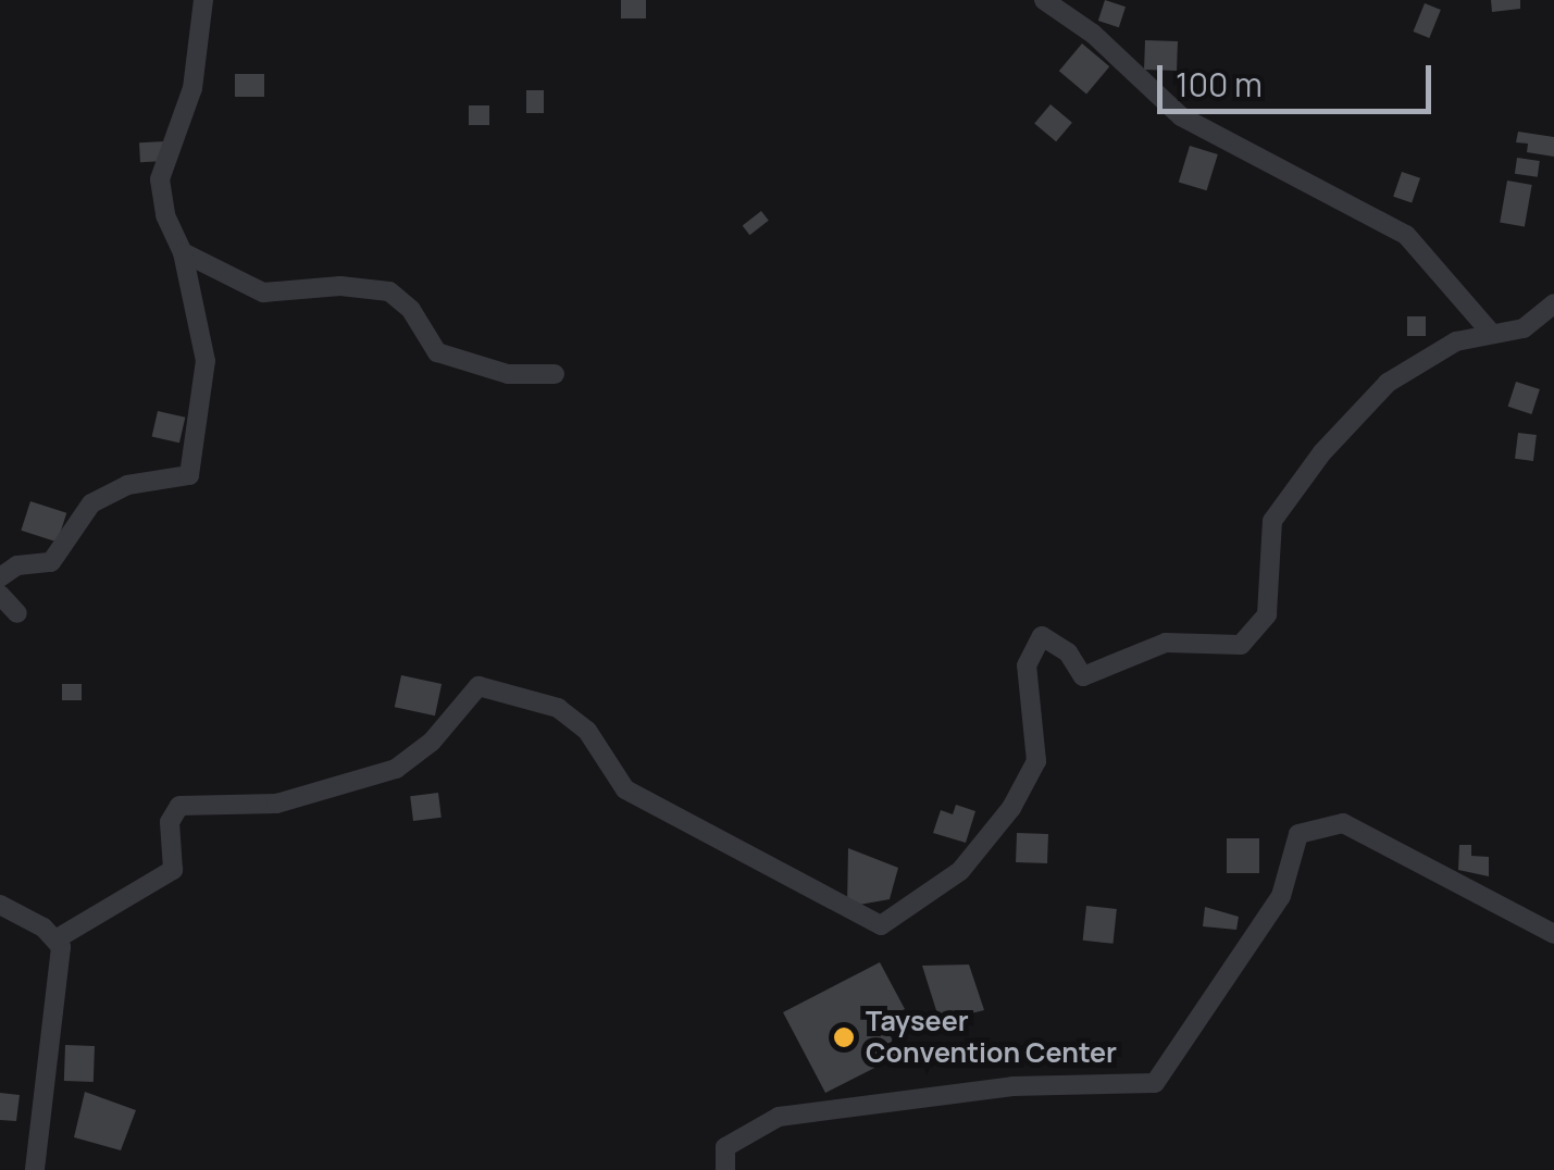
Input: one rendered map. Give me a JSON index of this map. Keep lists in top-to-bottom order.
{
  "places": ["Tayseer Convention Center"],
  "scale_bar": "100 m"
}
